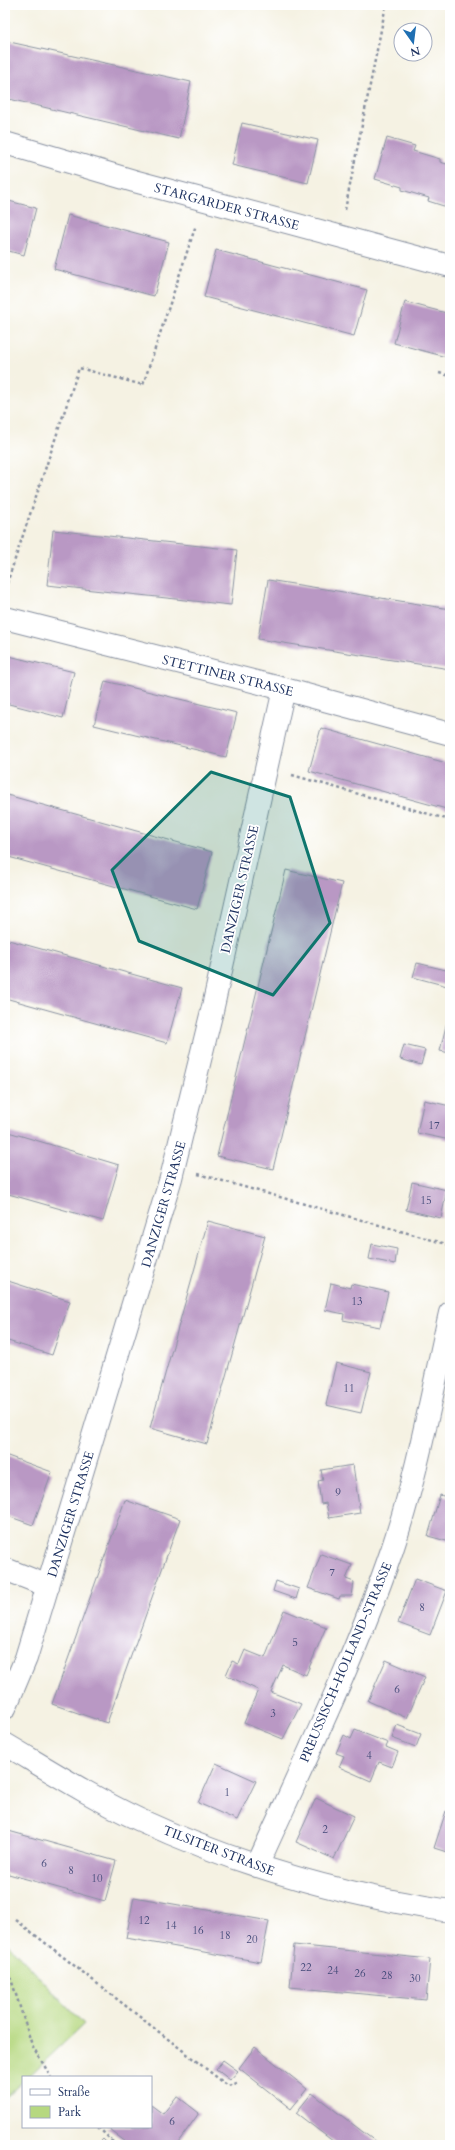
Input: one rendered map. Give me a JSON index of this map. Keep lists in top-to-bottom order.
{
  "streets": {
    "street": [
      "STARGARDER STRASSE",
      "STETTINER STRASSE",
      "DANZIGER STRASSE",
      "PREUSSISCH-HOLLAND-STRASSE",
      "TILSITER STRASSE"
    ]
  },
  "crossings": [
    ["STETTINER STRASSE", "DANZIGER STRASSE"],
    ["PREUSSISCH-HOLLAND-STRASSE", "TILSITER STRASSE"]
  ],
  "house_numbers": [
    "17",
    "15",
    "13",
    "11",
    "9",
    "7",
    "8",
    "5",
    "6",
    "3",
    "4",
    "1",
    "2",
    "6",
    "8",
    "10",
    "12",
    "14",
    "16",
    "18",
    "20",
    "22",
    "24",
    "26",
    "28",
    "30",
    "6"
  ],
  "legend": ["Straße", "Park"],
  "north": "bottom"
}
